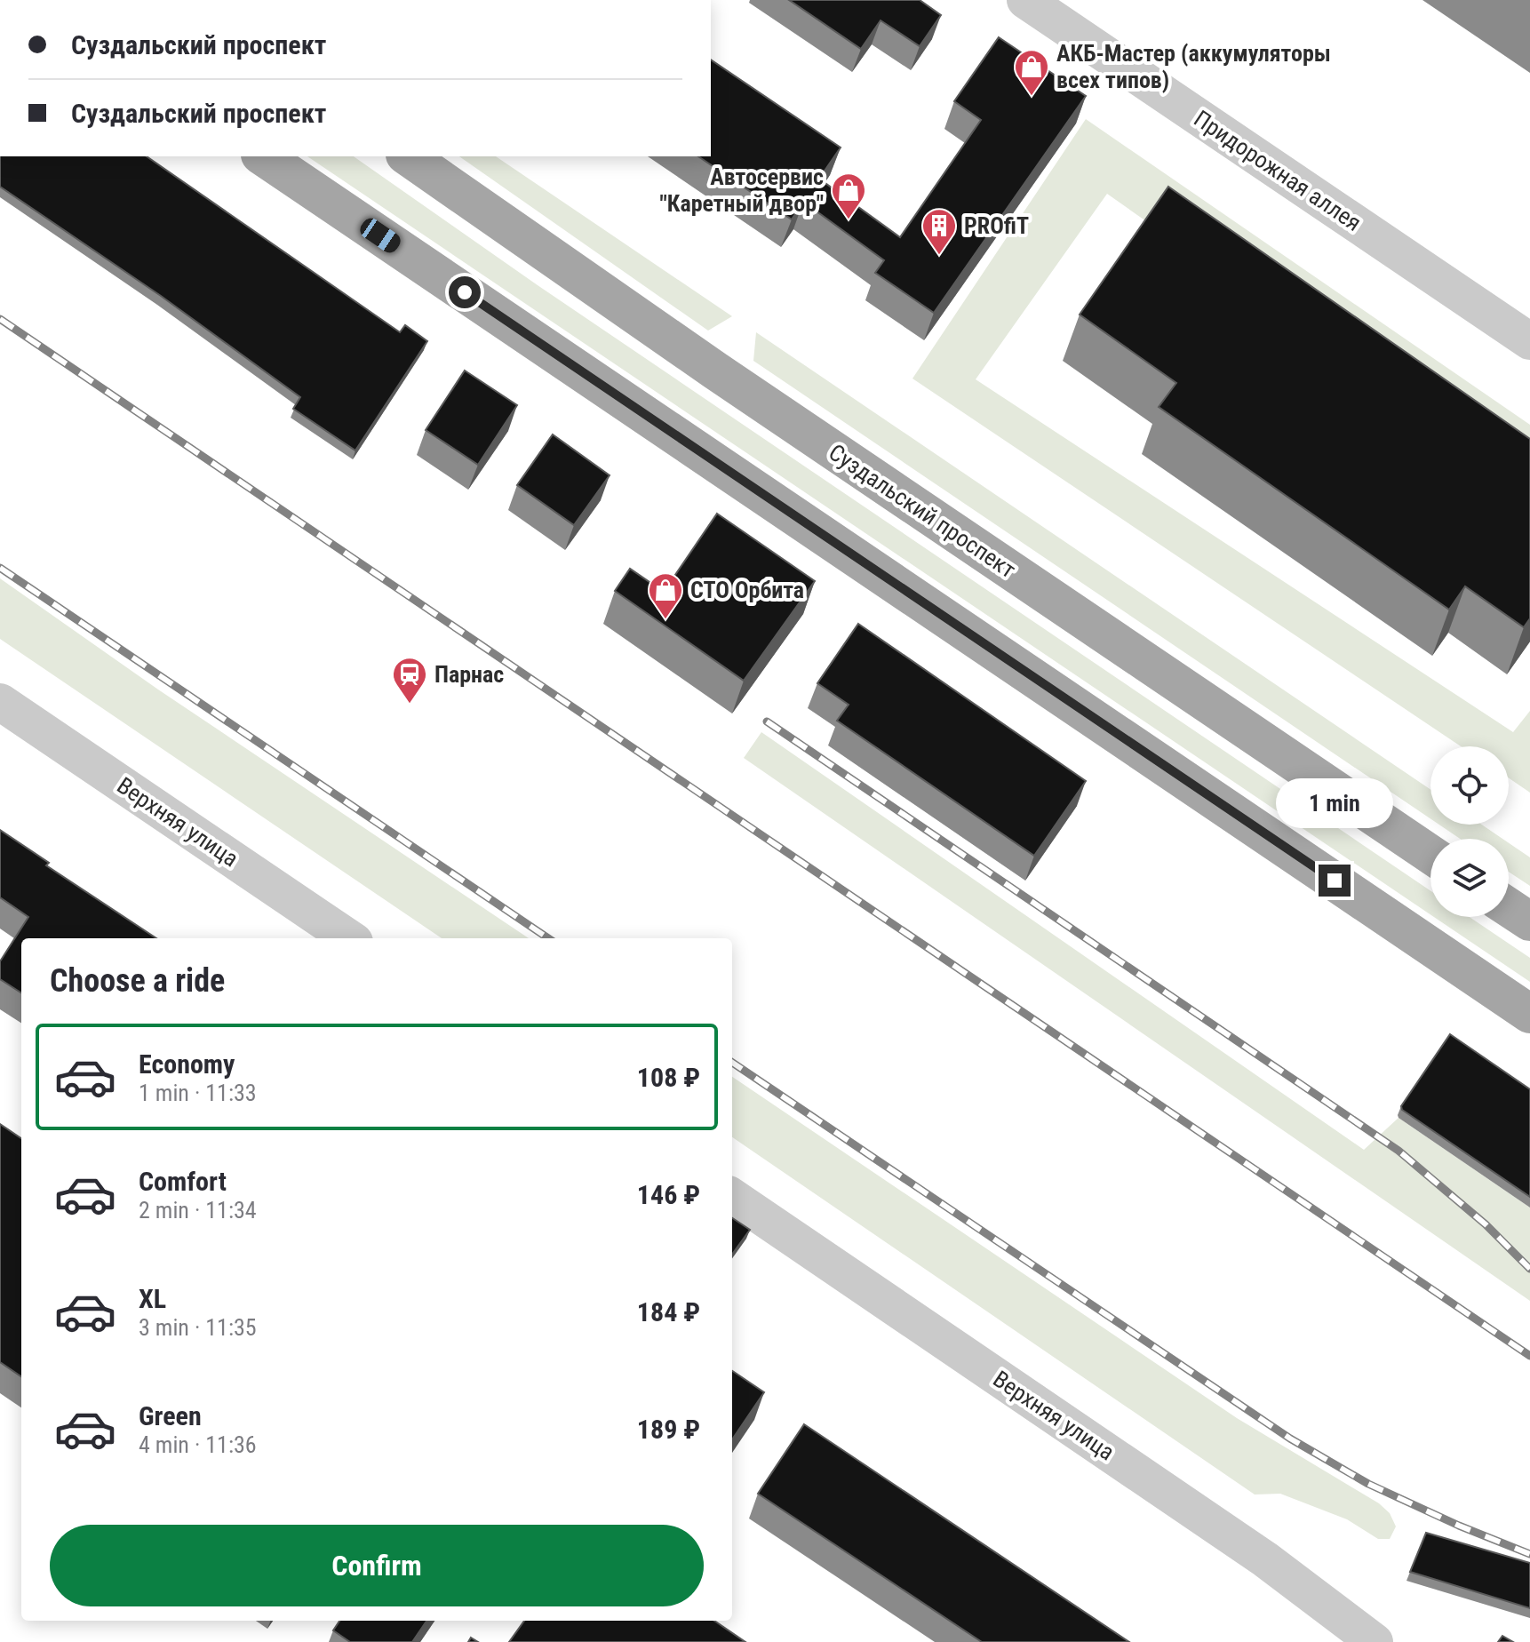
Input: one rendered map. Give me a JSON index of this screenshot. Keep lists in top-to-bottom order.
{
  "streets": {
    "main road": ["Суздальский проспект"],
    "street": ["Придорожная аллея", "Верхняя улица"]
  },
  "places": {
    "shop": ["АКБ-Мастер (аккумуляторы всех типов)", "Автосервис \"Каретный двор\"", "СТО Орбита"],
    "building": ["PROfiT"],
    "station": ["Парнас"]
  },
  "page": {
    "banner": ["Суздальский проспект", "Суздальский проспект"],
    "bubble": "1 min",
    "heading": "Choose a ride",
    "list": [
      {
        "name": "Economy",
        "note": "1 min · 11:33",
        "value": "108 ₽"
      },
      {
        "name": "Comfort",
        "note": "2 min · 11:34",
        "value": "146 ₽"
      },
      {
        "name": "XL",
        "note": "3 min · 11:35",
        "value": "184 ₽"
      },
      {
        "name": "Green",
        "note": "4 min · 11:36",
        "value": "189 ₽"
      }
    ],
    "buttons": "Confirm"
  }
}
